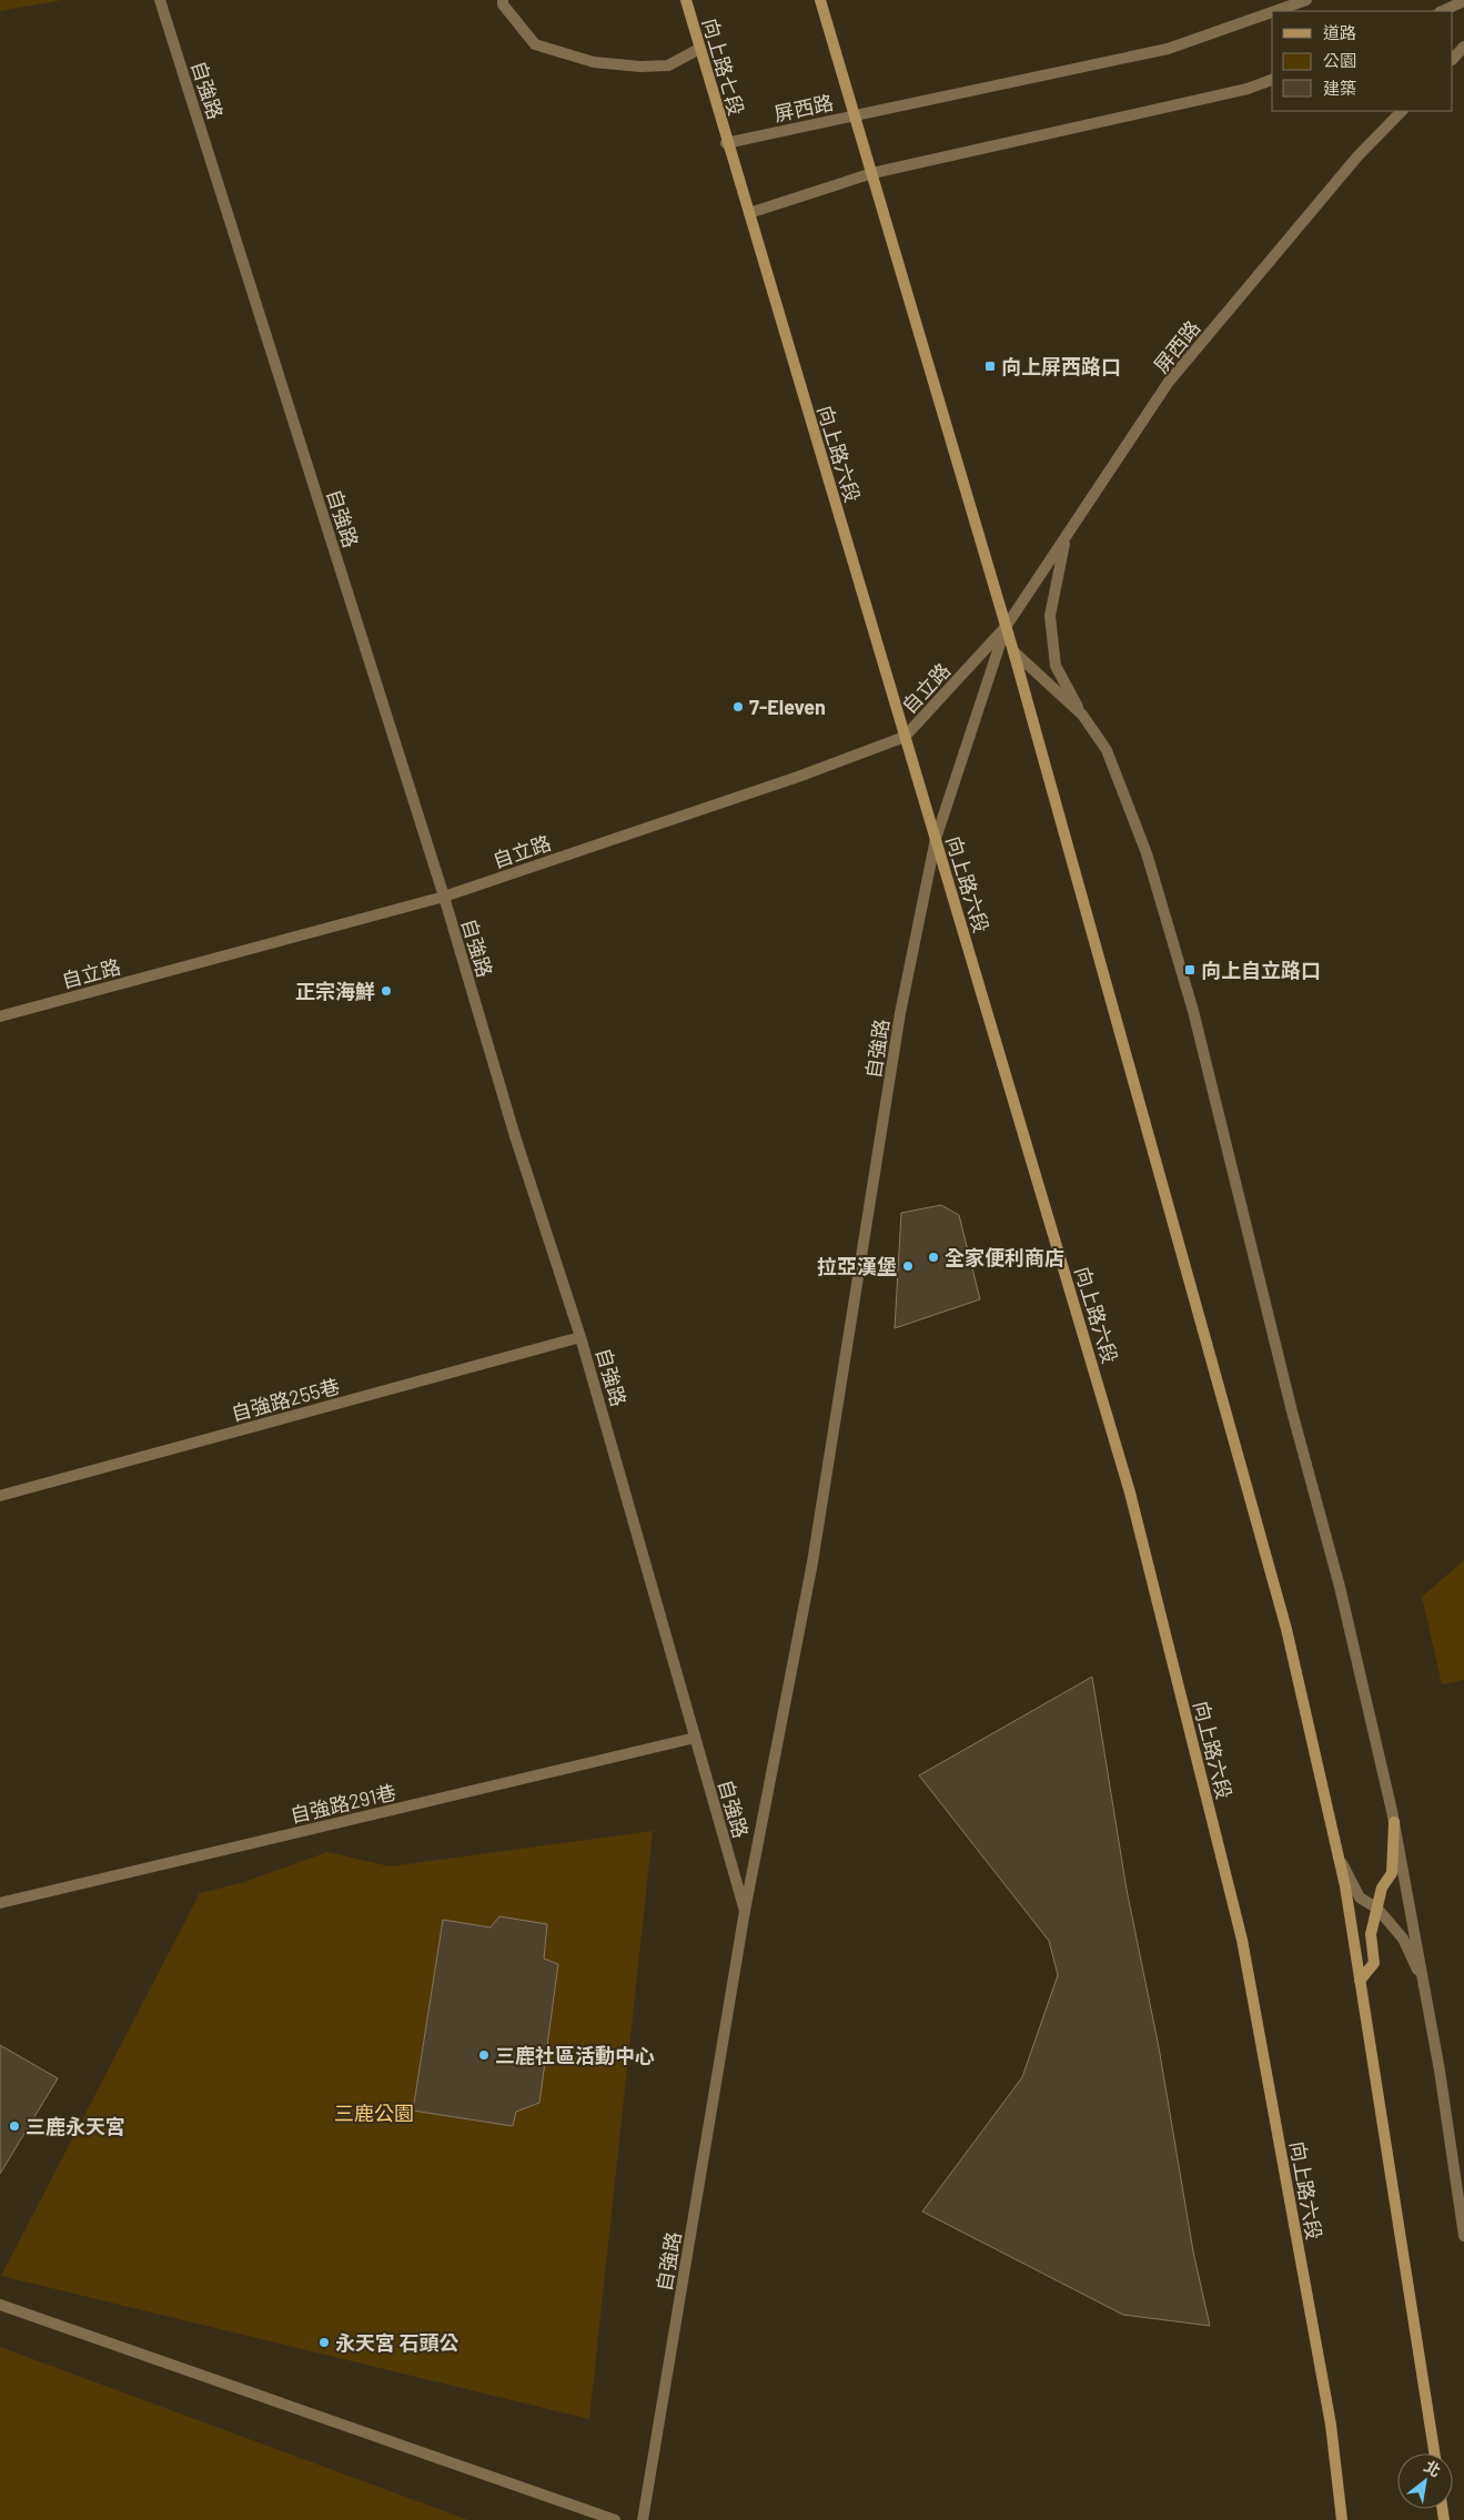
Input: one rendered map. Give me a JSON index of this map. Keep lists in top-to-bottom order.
{
  "streets": {
    "main road": ["向上路七段", "向上路六段"],
    "street": [
      "自強路",
      "屏西路",
      "自立路",
      "自強路255巷",
      "自強路291巷"
    ]
  },
  "crossings": [
    ["向上路七段", "屏西路"],
    ["向上路七段", "向上路六段"],
    ["自強路", "屏西路"],
    ["自強路", "向上路六段"],
    ["自強路", "自立路"],
    ["自強路", "自強路255巷"],
    ["自強路", "自強路291巷"],
    ["屏西路", "向上路六段"],
    ["屏西路", "自立路"],
    ["向上路六段", "自立路"]
  ],
  "parks": ["三鹿公園"],
  "places": {
    "transit": ["向上屏西路口", "向上自立路口"],
    "other": [
      "7-Eleven",
      "正宗海鮮",
      "全家便利商店",
      "拉亞漢堡",
      "三鹿社區活動中心",
      "三鹿永天宮",
      "永天宮 石頭公"
    ]
  },
  "legend": ["道路", "公園", "建築"],
  "north": "top right"
}
